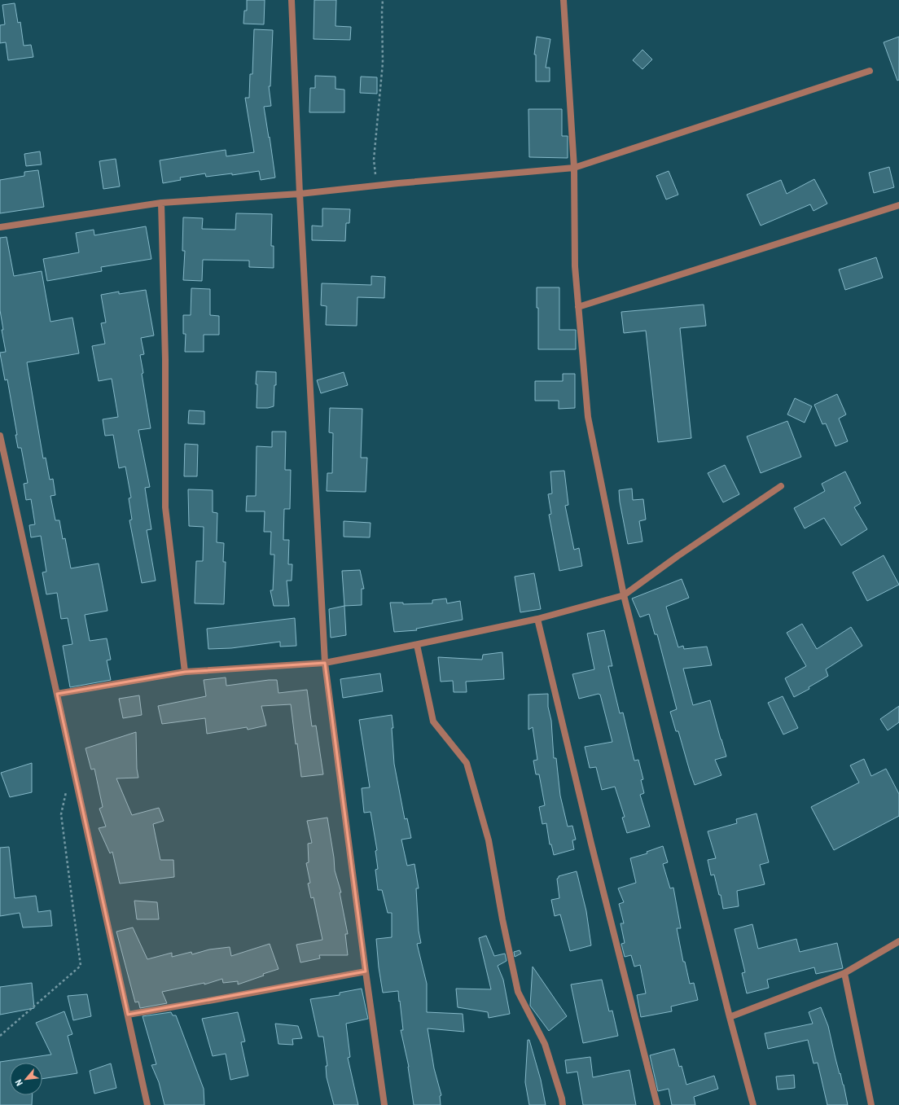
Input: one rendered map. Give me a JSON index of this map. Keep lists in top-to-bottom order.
{
  "north": "bottom left"
}
